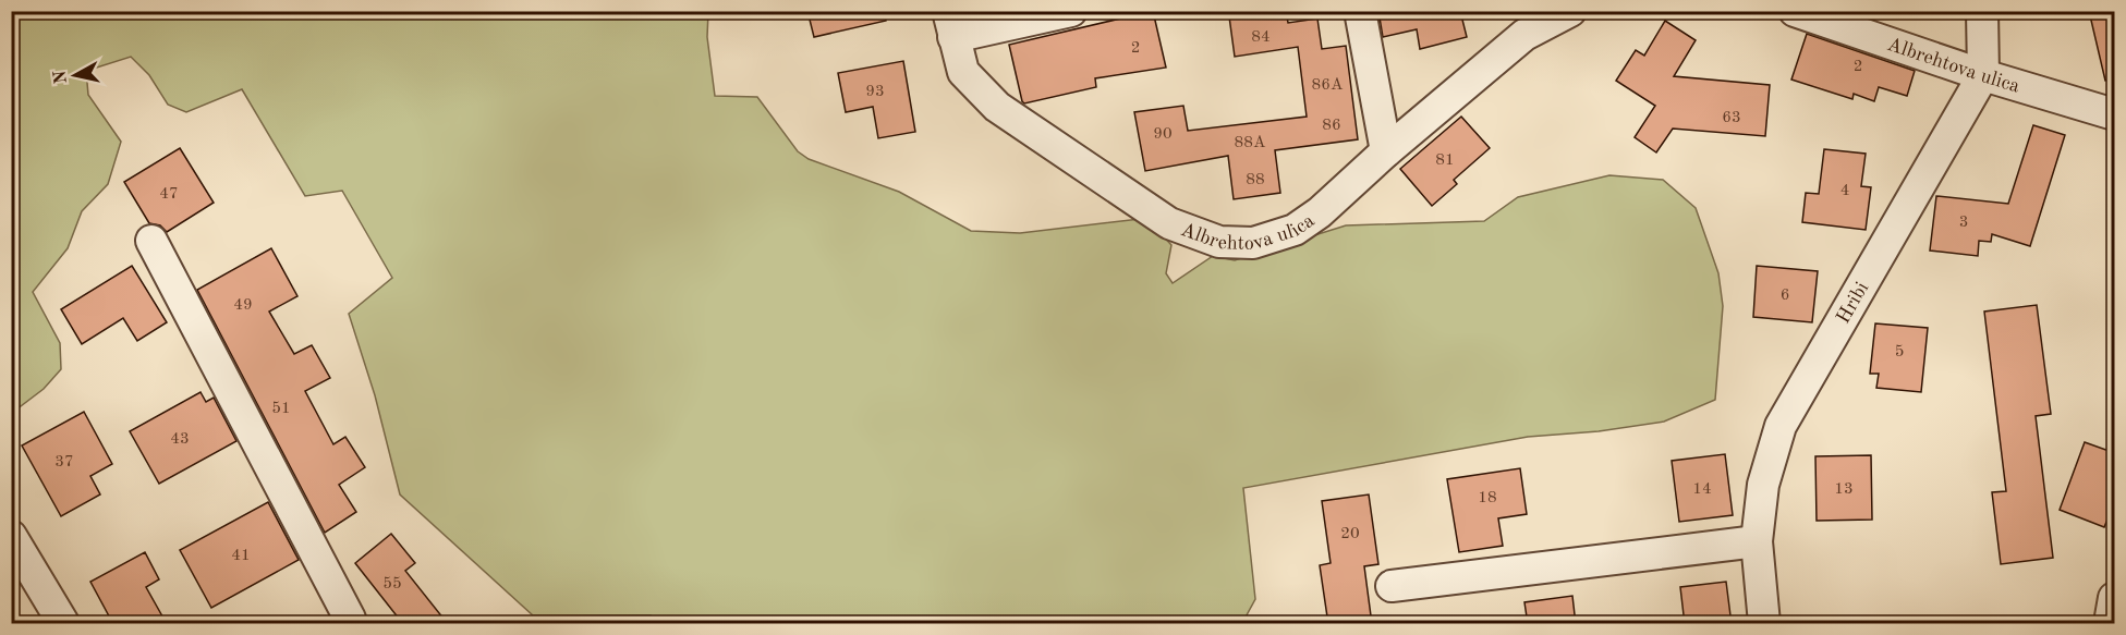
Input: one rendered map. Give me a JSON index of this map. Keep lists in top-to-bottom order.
{
  "streets": {
    "street": ["Albrehtova ulica", "Hribi"]
  },
  "crossings": [
    ["Albrehtova ulica", "Hribi"]
  ],
  "house_numbers": [
    "84",
    "2",
    "2",
    "86A",
    "93",
    "63",
    "86",
    "90",
    "88A",
    "81",
    "88",
    "4",
    "47",
    "3",
    "6",
    "49",
    "5",
    "51",
    "43",
    "37",
    "14",
    "13",
    "18",
    "20",
    "41",
    "55"
  ],
  "north": "left"
}
